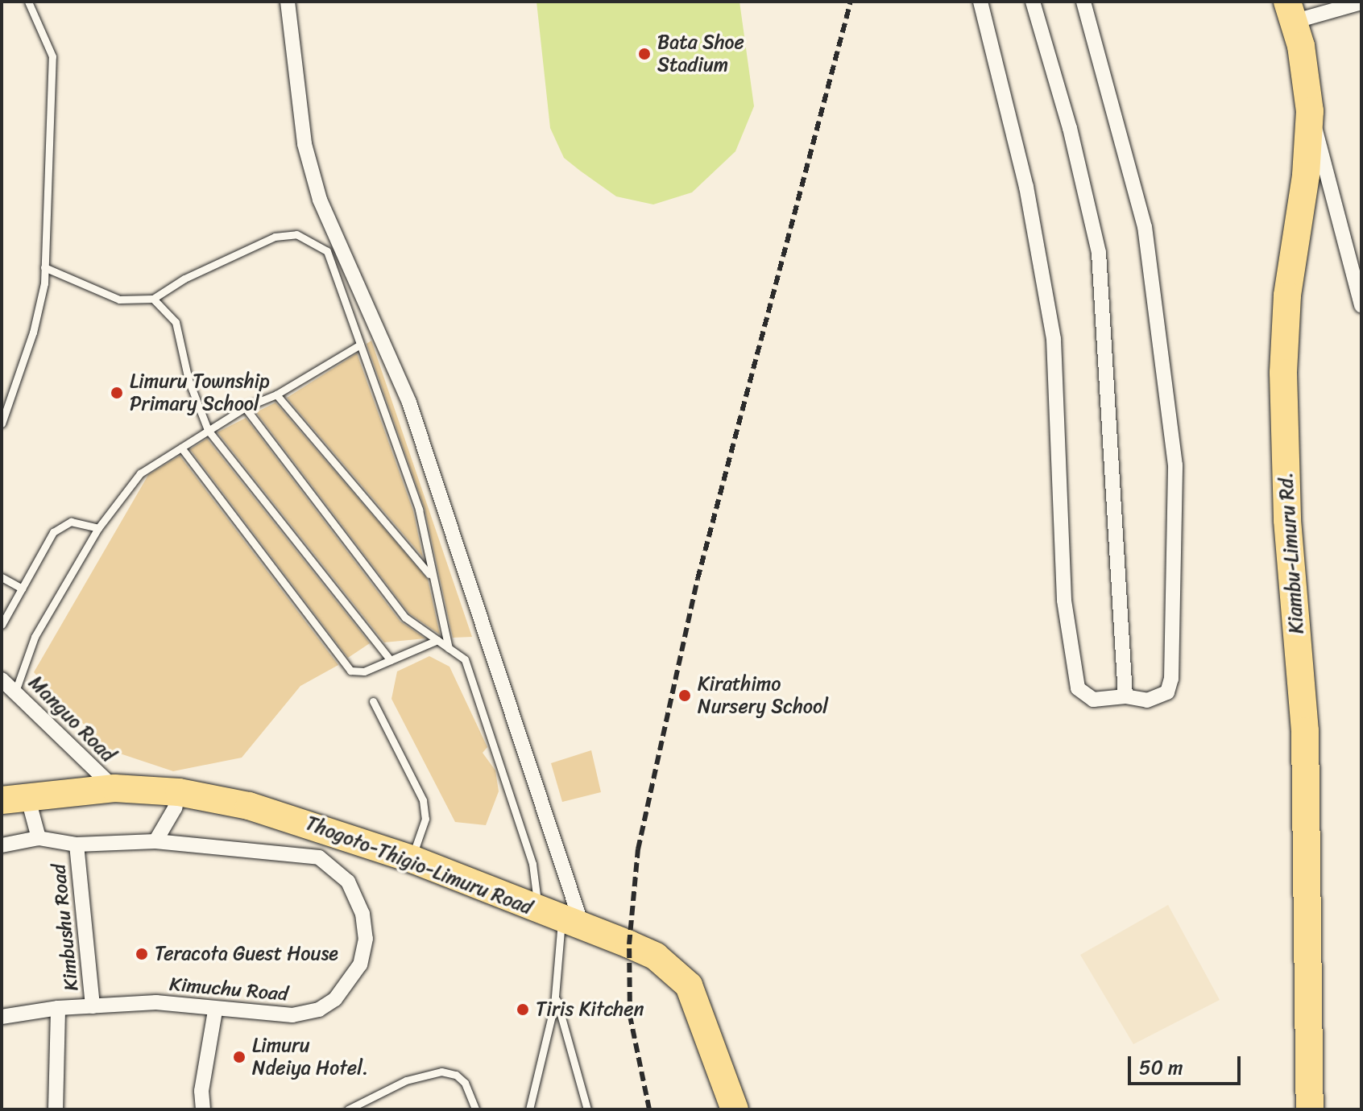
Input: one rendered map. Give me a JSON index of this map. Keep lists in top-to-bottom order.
{
  "streets": {
    "highway": ["Kiambu-Limuru Rd.", "Thogoto-Thigio-Limuru Road"],
    "street": ["Manguo Road", "Kimbushu Road", "Kimuchu Road"]
  },
  "crossings": [
    ["Manguo Road", "Thogoto-Thigio-Limuru Road"],
    ["Kimbushu Road", "Kimuchu Road"]
  ],
  "places": [
    "Bata Shoe Stadium",
    "Limuru Township Primary School",
    "Kirathimo Nursery School",
    "Teracota Guest House",
    "Tiris Kitchen",
    "Limuru Ndeiya Hotel."
  ],
  "scale_bar": "50 m"
}
